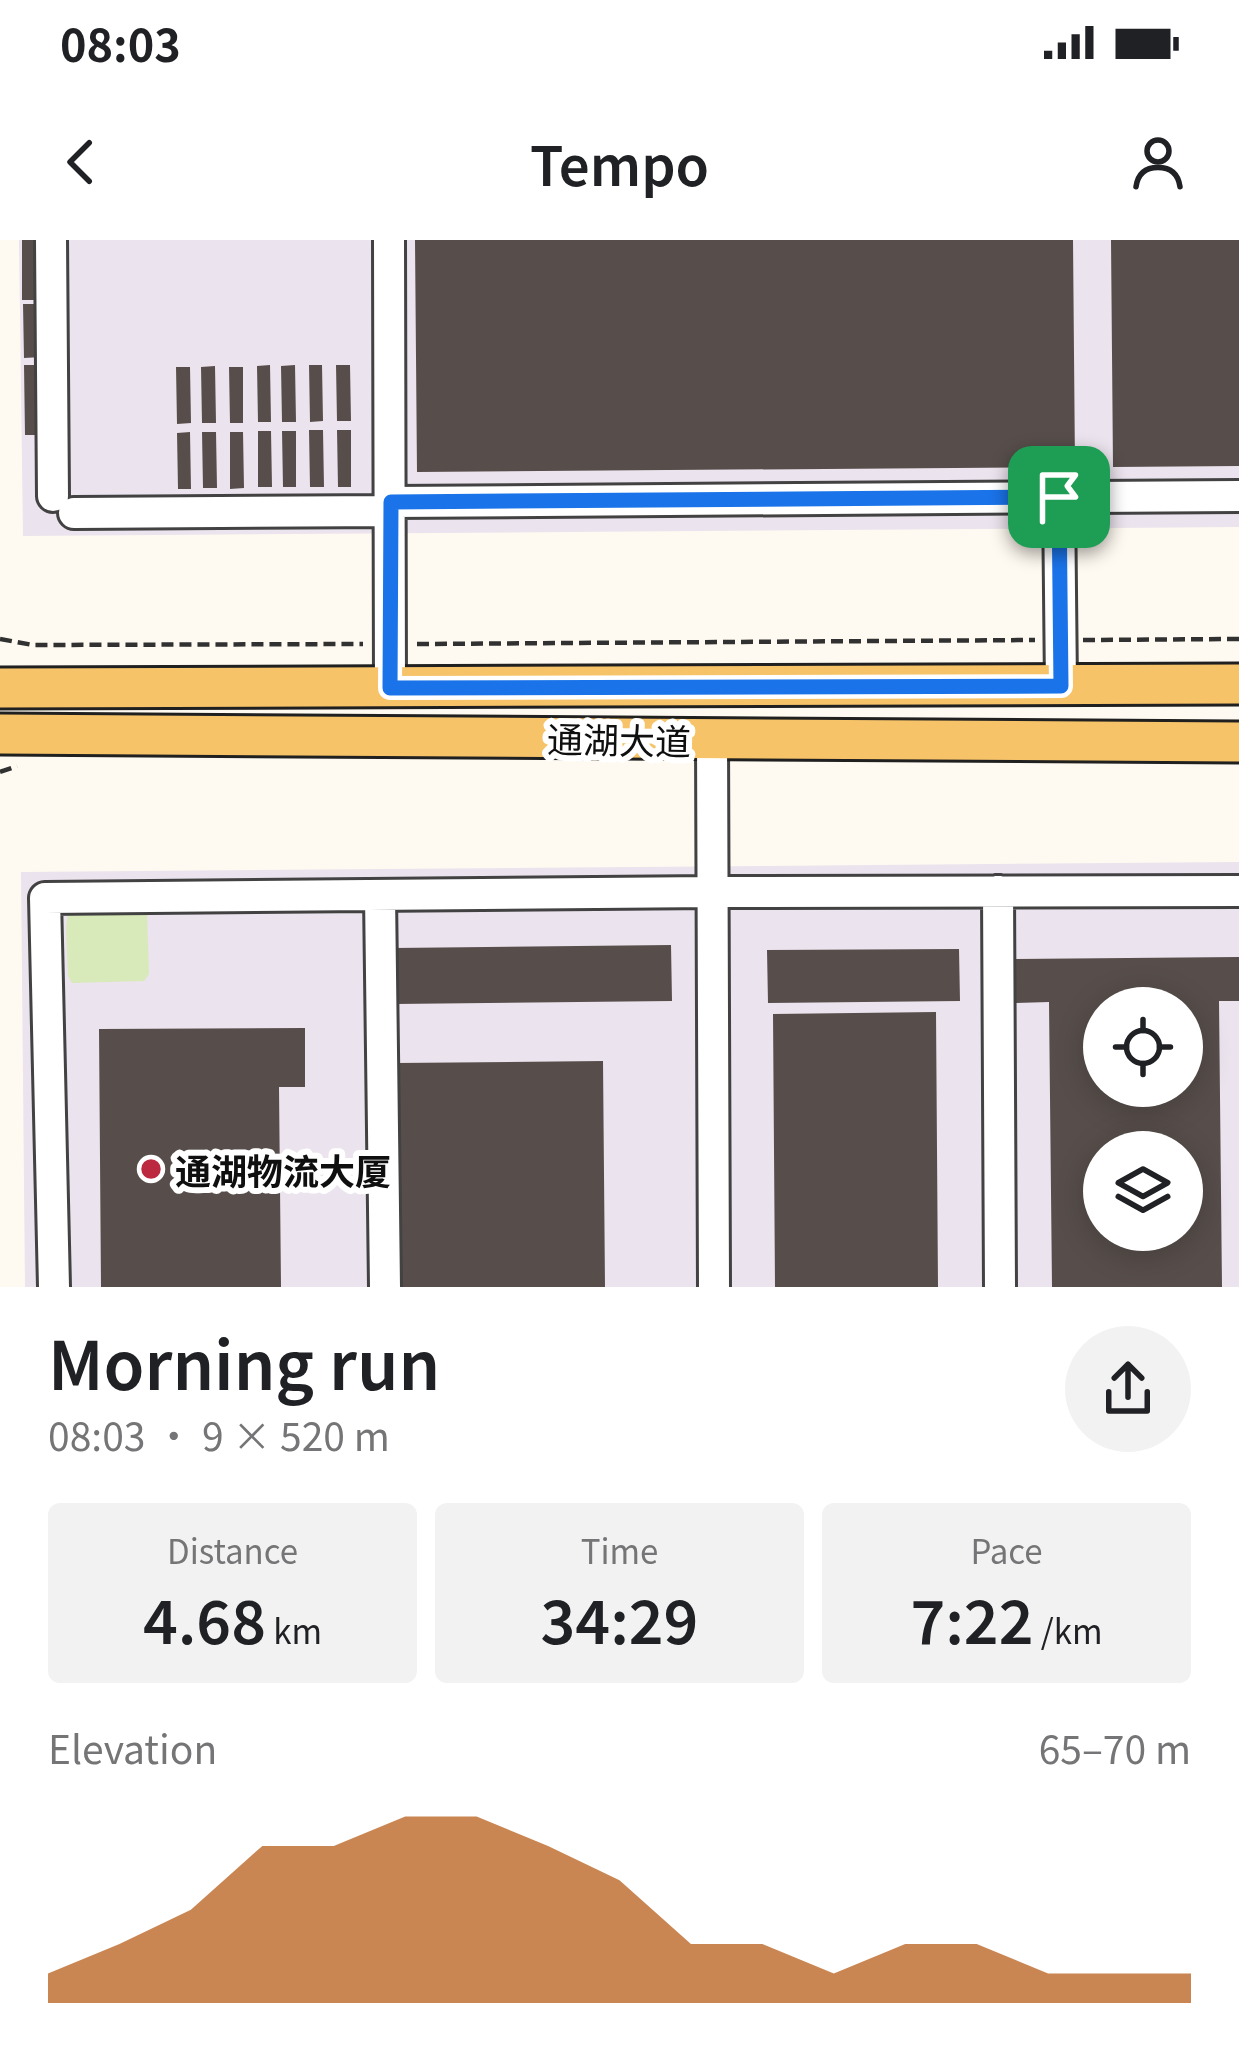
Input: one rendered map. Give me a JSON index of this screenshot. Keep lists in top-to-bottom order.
{
  "streets": {
    "main road": ["通湖大道"]
  },
  "places": ["通湖物流大厦"],
  "page": {
    "status": "08:03",
    "header": "Tempo",
    "heading": ["Morning run", "08:03 · 9 × 520 m"],
    "stats": [
      ["Distance", "4.68 km"],
      ["Time", "34:29"],
      ["Pace", "7:22 /km"]
    ],
    "chart": ["Elevation", "65–70 m"]
  }
}
